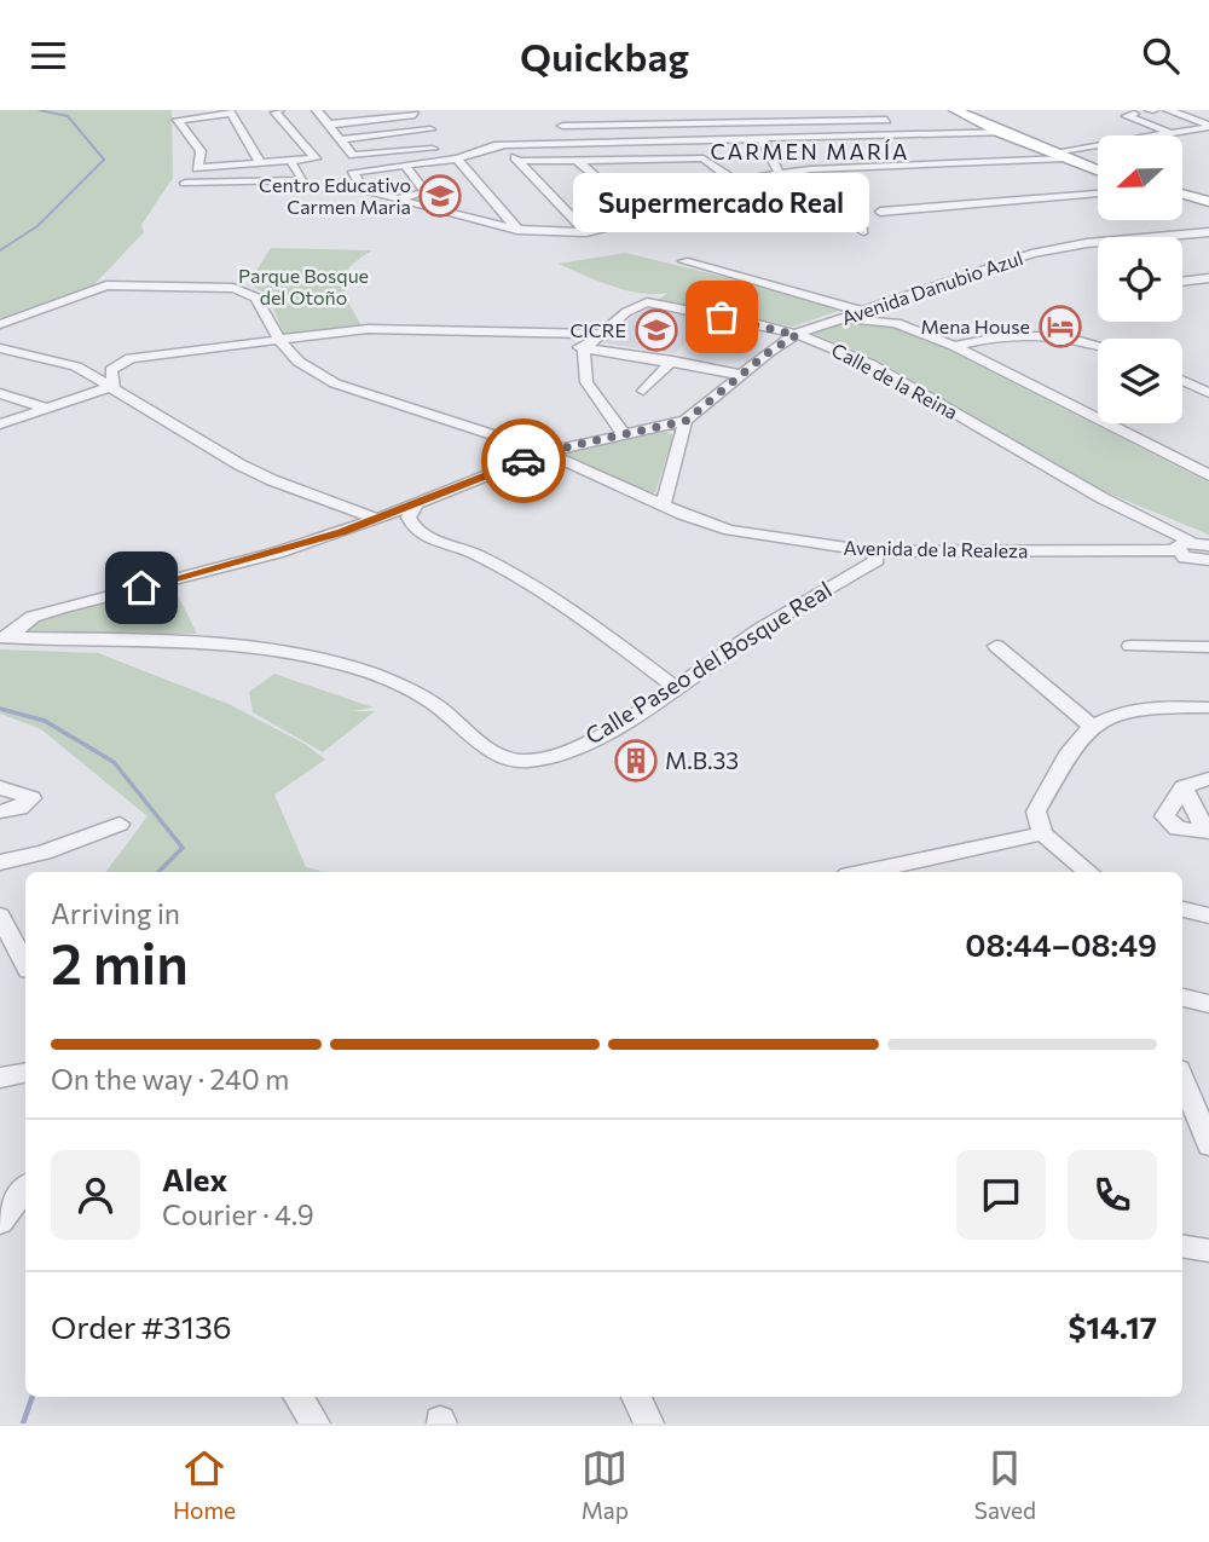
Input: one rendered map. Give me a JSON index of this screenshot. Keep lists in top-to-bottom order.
{
  "streets": {
    "street": [
      "Avenida Danubio Azul",
      "Calle de la Reina",
      "Avenida de la Realeza",
      "Calle Paseo del Bosque Real"
    ]
  },
  "crossings": [
    ["Avenida Danubio Azul", "Calle de la Reina"],
    ["Avenida Danubio Azul", "Avenida de la Realeza"],
    ["Avenida Danubio Azul", "Calle Paseo del Bosque Real"],
    ["Calle de la Reina", "Avenida de la Realeza"],
    ["Avenida de la Realeza", "Calle Paseo del Bosque Real"]
  ],
  "districts": ["CARMEN MARÍA"],
  "parks": ["Parque Bosque del Otoño"],
  "places": {
    "school or university": ["Centro Educativo Carmen Maria", "CICRE"],
    "other": ["Supermercado Real"],
    "hotel": ["Mena House"],
    "building": ["M.B.33"]
  },
  "north": "left",
  "page": {
    "header": "Quickbag",
    "bubble": "Supermercado Real",
    "heading": ["2 min", "Arriving in", "08:44–08:49"],
    "panel": [
      "Alex",
      "Courier · 4.9",
      "Order #3136",
      "$14.17"
    ],
    "bar": "On the way · 240 m",
    "tabs": ["Home", "Map", "Saved"]
  }
}
